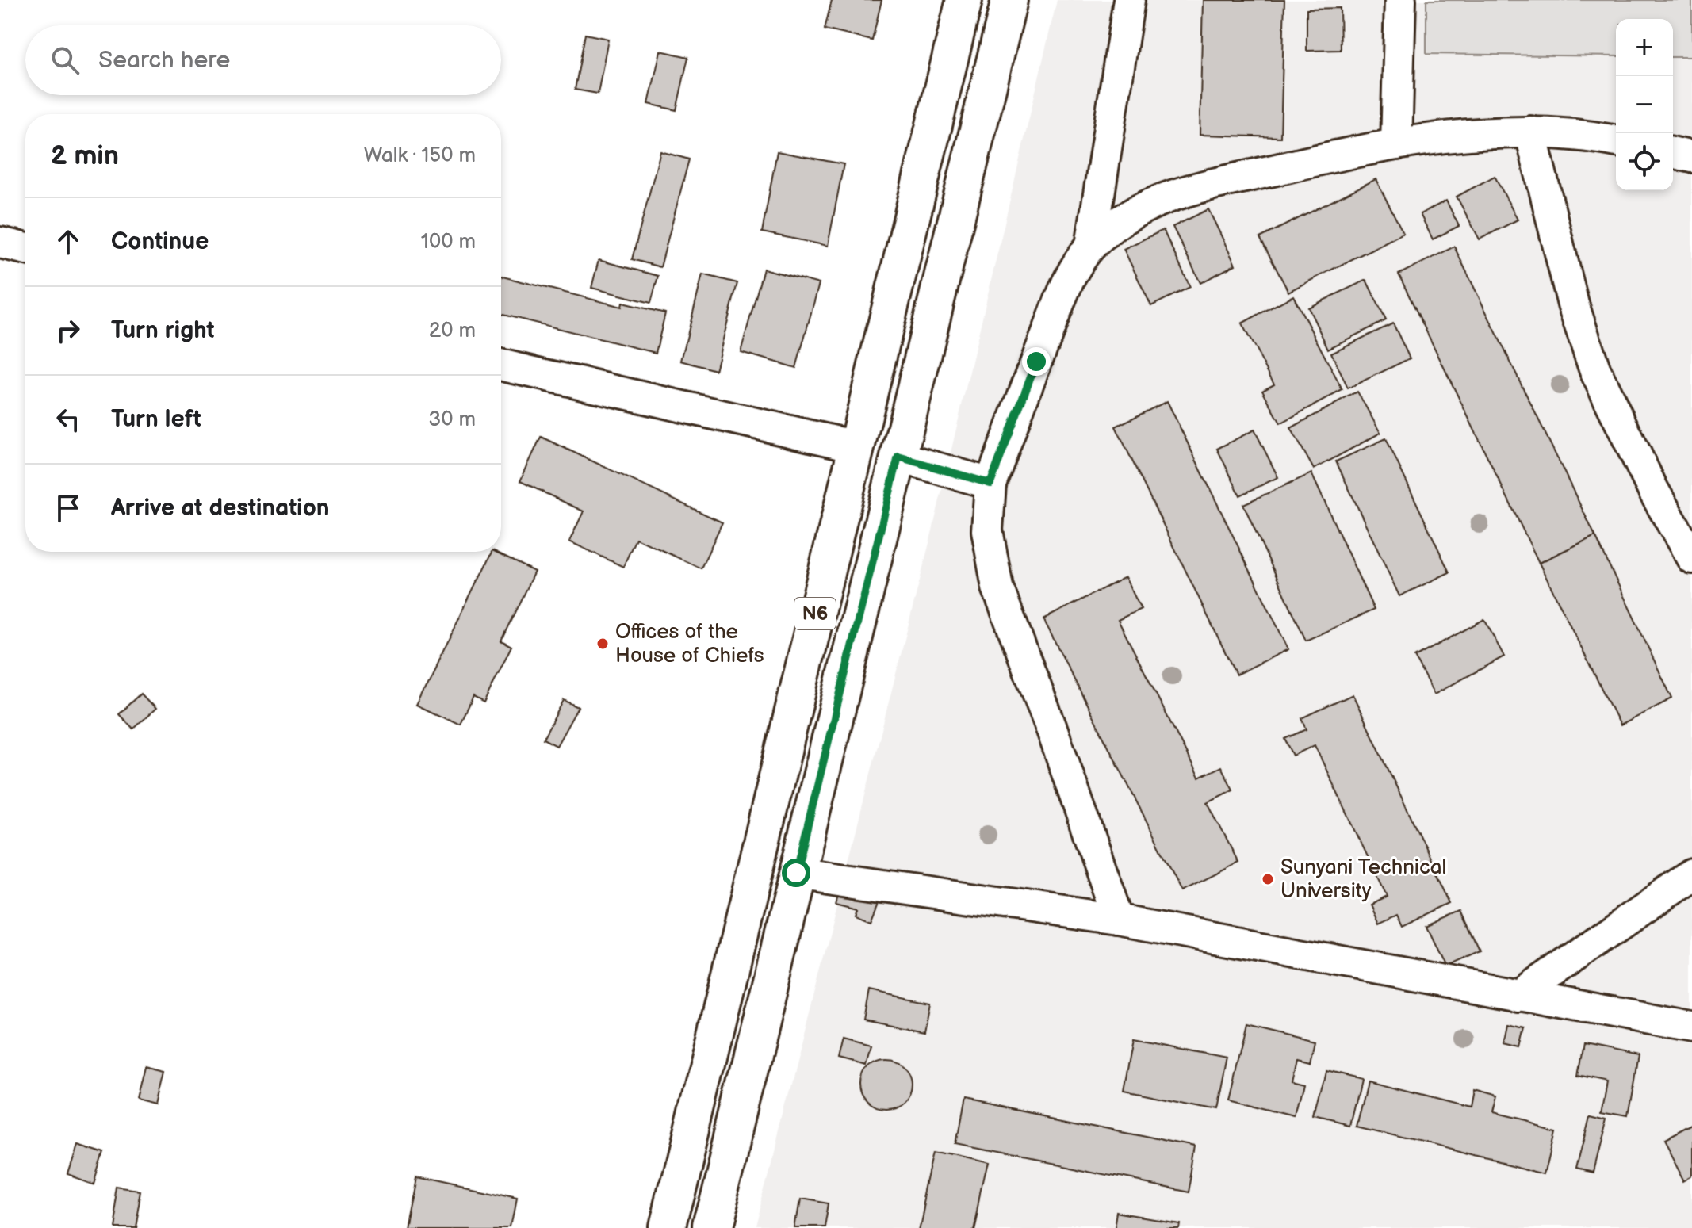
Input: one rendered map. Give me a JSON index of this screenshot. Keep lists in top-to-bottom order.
{
  "streets": {
    "main road": ["N6"]
  },
  "places": ["Offices of the House of Chiefs", "Sunyani Technical University"],
  "page": {
    "map_buttons": ["+", "−"],
    "search": "Search here",
    "heading": ["2 min", "Walk · 150 m"],
    "list": [
      ["Continue", "100 m"],
      ["Turn right", "20 m"],
      ["Turn left", "30 m"],
      "Arrive at destination"
    ]
  }
}
